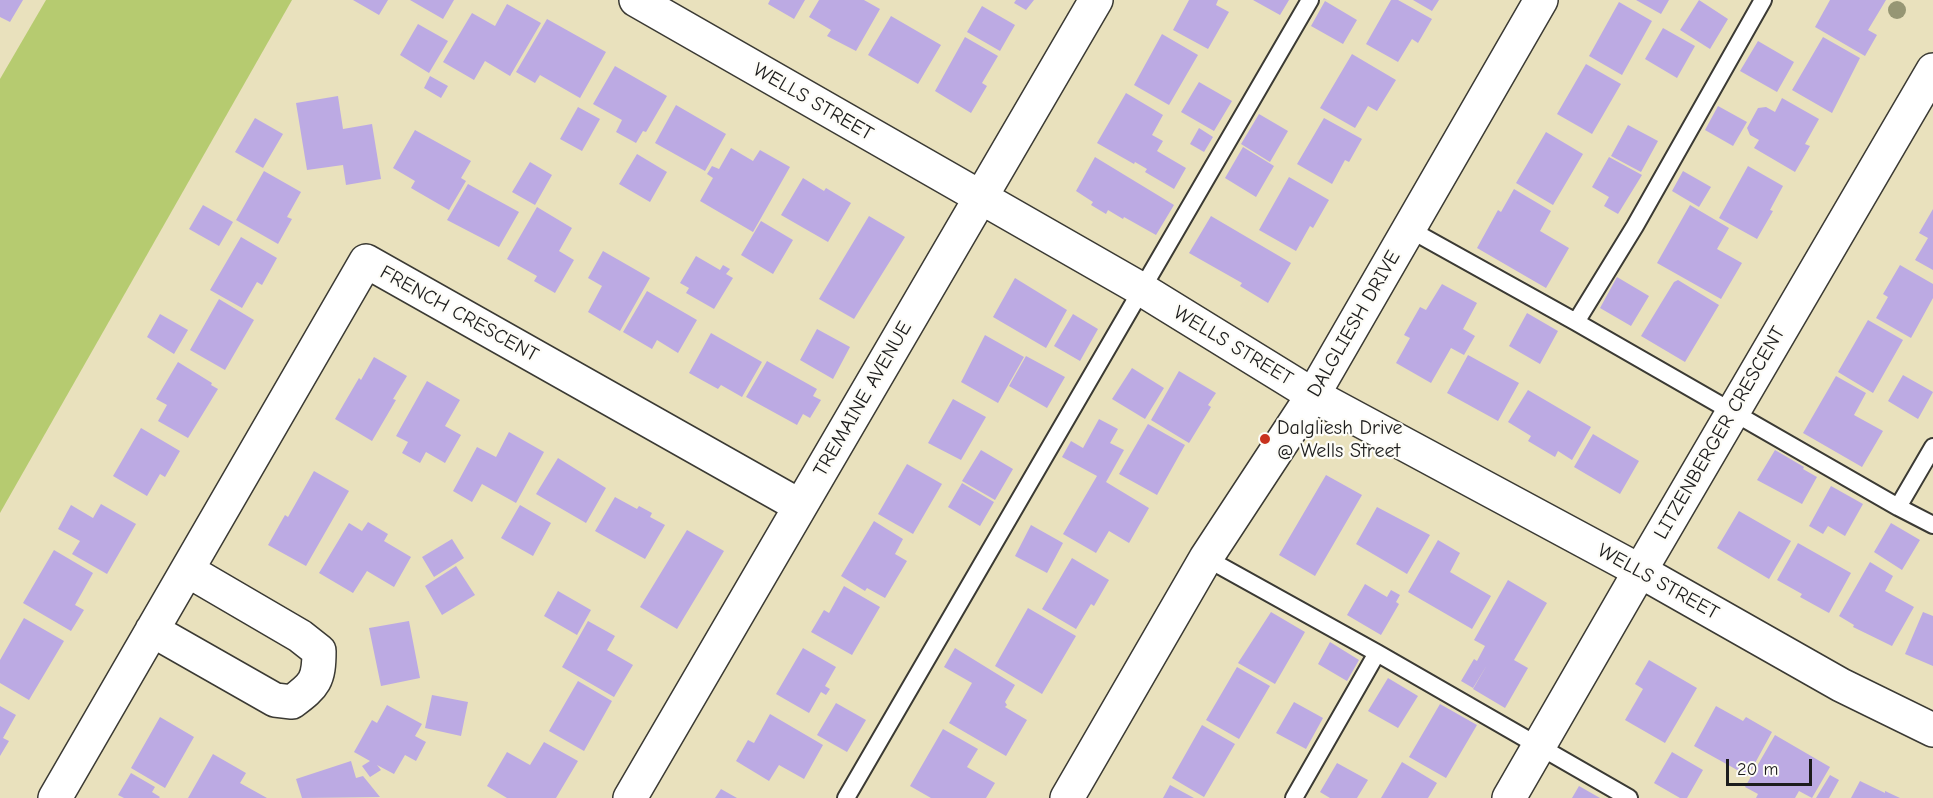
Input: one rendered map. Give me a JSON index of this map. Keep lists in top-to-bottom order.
{
  "streets": {
    "street": [
      "WELLS STREET",
      "FRENCH CRESCENT",
      "DALGLIESH DRIVE",
      "TREMAINE AVENUE",
      "LITZENBERGER CRESCENT"
    ]
  },
  "crossings": [
    ["WELLS STREET", "DALGLIESH DRIVE"],
    ["WELLS STREET", "TREMAINE AVENUE"],
    ["WELLS STREET", "LITZENBERGER CRESCENT"],
    ["FRENCH CRESCENT", "TREMAINE AVENUE"]
  ],
  "places": ["Dalgliesh Drive @ Wells Street"],
  "scale_bar": "20 m"
}
